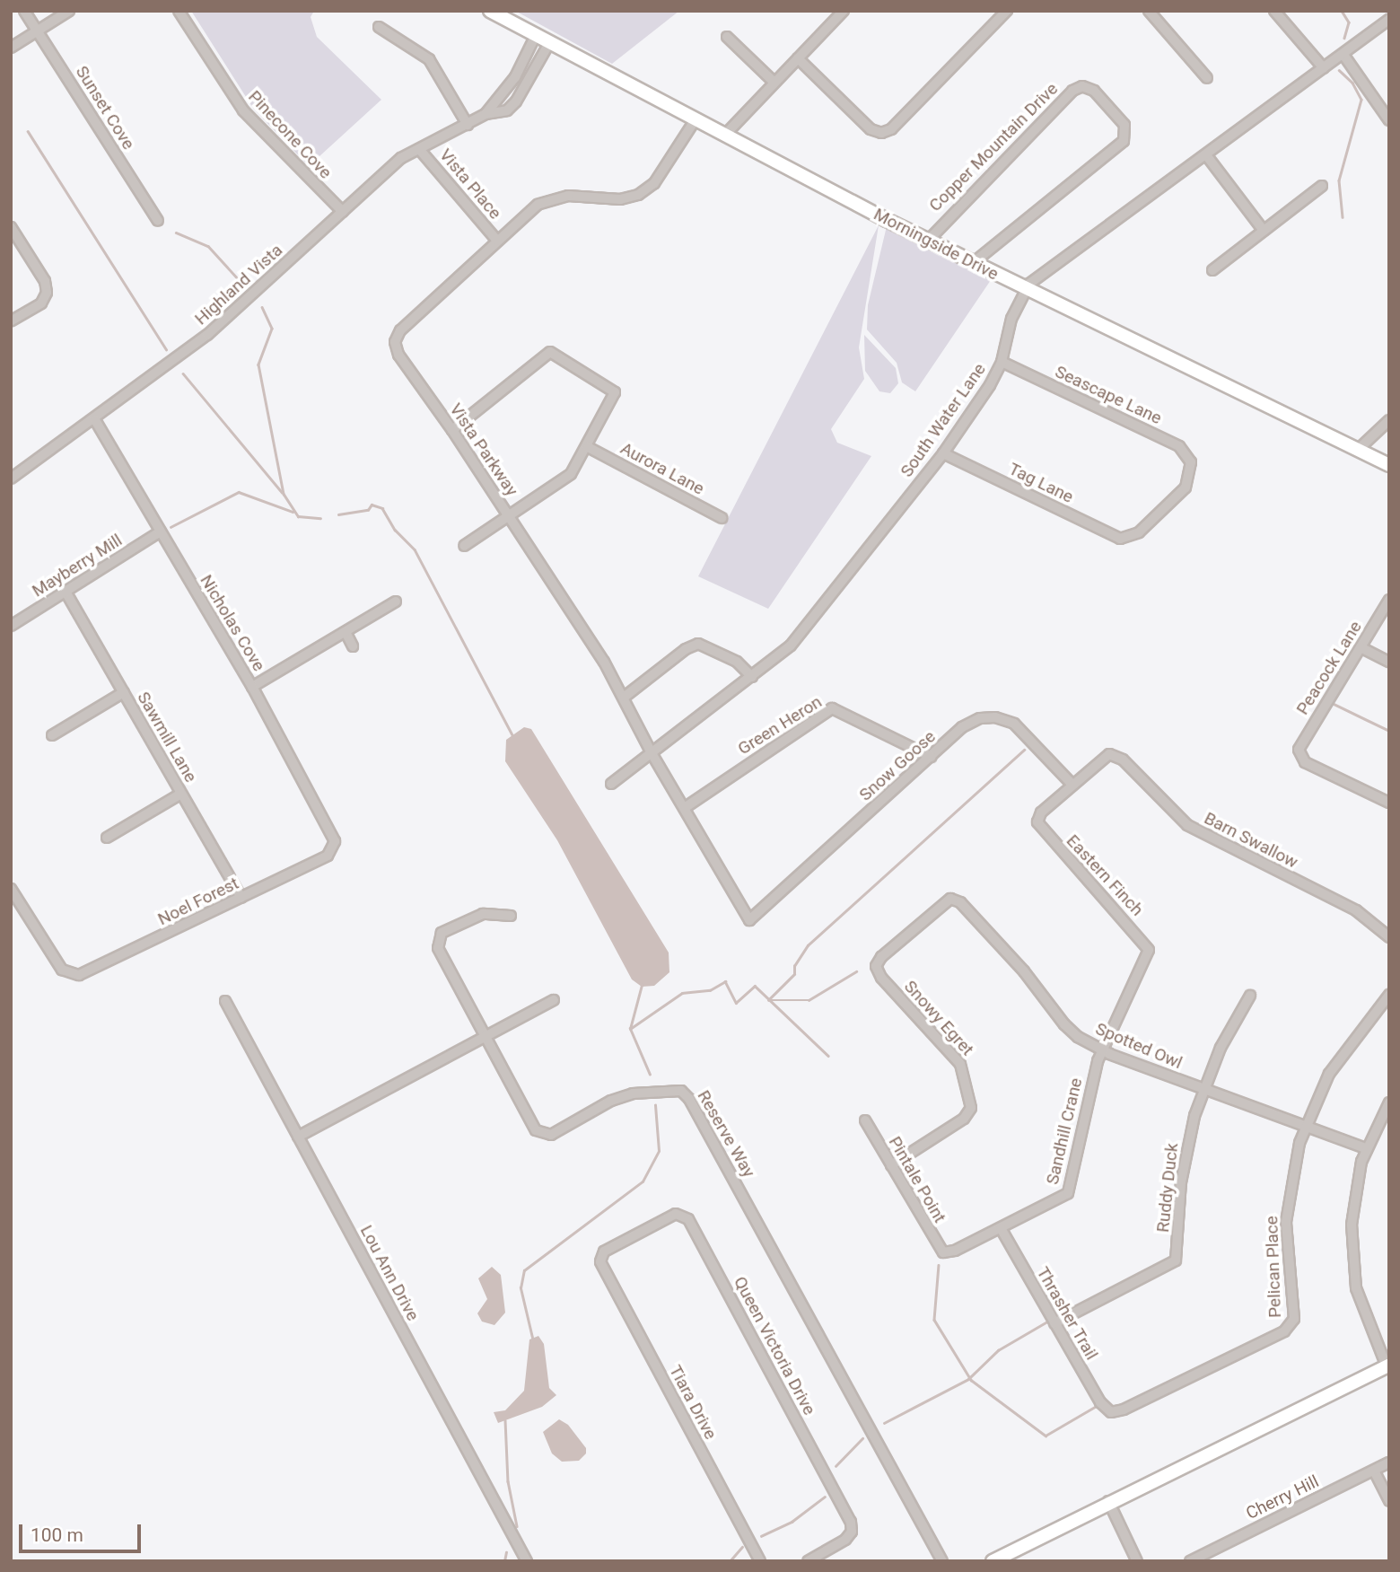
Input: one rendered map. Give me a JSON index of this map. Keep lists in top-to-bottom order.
{
  "streets": {
    "street": [
      "Sunset Cove",
      "Pinecone Cove",
      "Copper Mountain Drive",
      "Vista Place",
      "Morningside Drive",
      "Highland Vista",
      "Seascape Lane",
      "South Water Lane",
      "Vista Parkway",
      "Aurora Lane",
      "Tag Lane",
      "Mayberry Mill",
      "Nicholas Cove",
      "Peacock Lane",
      "Green Heron",
      "Sawmill Lane",
      "Snow Goose",
      "Barn Swallow",
      "Eastern Finch",
      "Noel Forest",
      "Snowy Egret",
      "Spotted Owl",
      "Sandhill Crane",
      "Reserve Way",
      "Pintale Point",
      "Ruddy Duck",
      "Pelican Place",
      "Lou Ann Drive",
      "Thrasher Trail",
      "Queen Victoria Drive",
      "Tiara Drive",
      "Cherry Hill"
    ]
  },
  "crossings": [
    ["Pinecone Cove", "Highland Vista"],
    ["Copper Mountain Drive", "Morningside Drive"],
    ["Vista Place", "Highland Vista"],
    ["Vista Place", "Vista Parkway"],
    ["Morningside Drive", "Highland Vista"],
    ["Morningside Drive", "South Water Lane"],
    ["Morningside Drive", "Vista Parkway"],
    ["Highland Vista", "Nicholas Cove"],
    ["Seascape Lane", "South Water Lane"],
    ["Seascape Lane", "Tag Lane"],
    ["South Water Lane", "Vista Parkway"],
    ["South Water Lane", "Tag Lane"],
    ["Vista Parkway", "Green Heron"],
    ["Vista Parkway", "Snow Goose"],
    ["Mayberry Mill", "Nicholas Cove"],
    ["Mayberry Mill", "Sawmill Lane"],
    ["Nicholas Cove", "Noel Forest"],
    ["Green Heron", "Snow Goose"],
    ["Sawmill Lane", "Noel Forest"],
    ["Snow Goose", "Barn Swallow"],
    ["Snow Goose", "Eastern Finch"],
    ["Barn Swallow", "Eastern Finch"],
    ["Eastern Finch", "Sandhill Crane"],
    ["Snowy Egret", "Spotted Owl"],
    ["Snowy Egret", "Pintale Point"],
    ["Spotted Owl", "Sandhill Crane"],
    ["Spotted Owl", "Ruddy Duck"],
    ["Spotted Owl", "Pelican Place"],
    ["Sandhill Crane", "Pintale Point"],
    ["Sandhill Crane", "Thrasher Trail"],
    ["Ruddy Duck", "Thrasher Trail"],
    ["Pelican Place", "Thrasher Trail"],
    ["Queen Victoria Drive", "Tiara Drive"]
  ],
  "scale_bar": "100 m"
}
